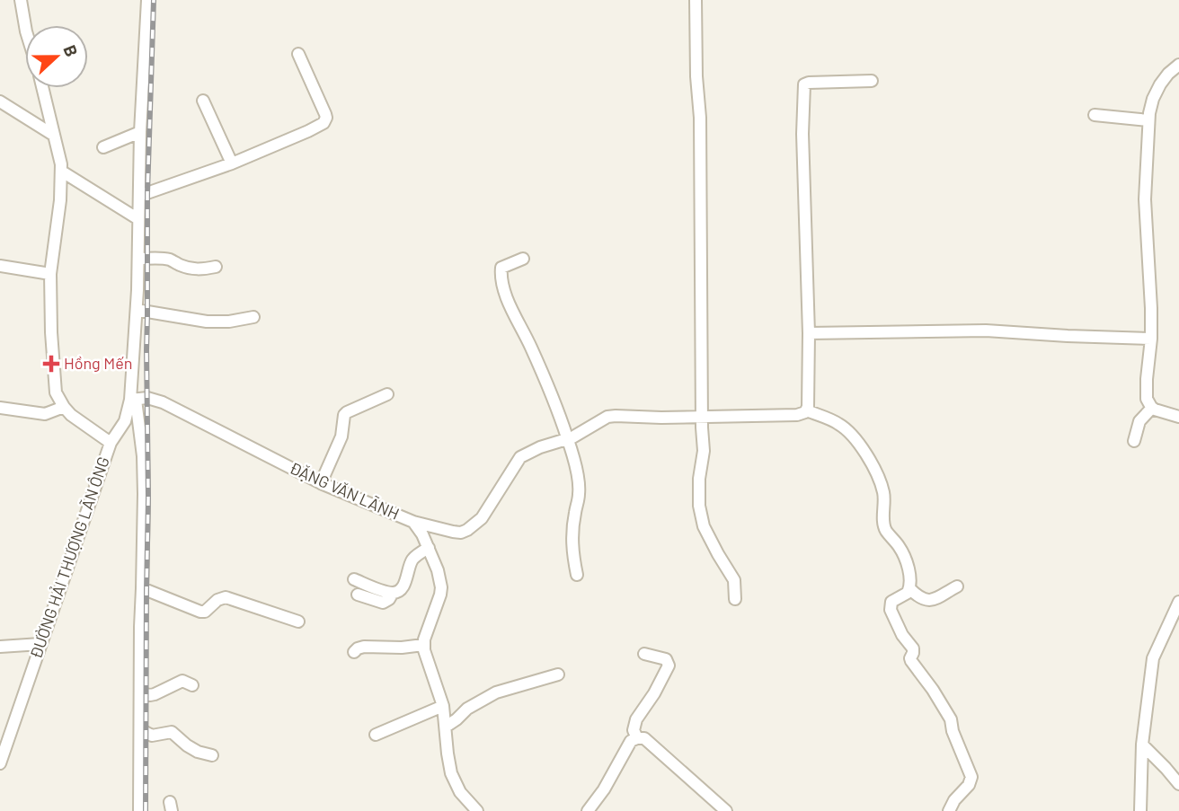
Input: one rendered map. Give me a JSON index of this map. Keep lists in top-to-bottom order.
{
  "streets": {
    "street": ["ĐẶNG VĂN LÃNH", "ĐƯỜNG HẢI THƯỢNG LÃN ÔNG"]
  },
  "places": {
    "health": ["Hồng Mến"]
  },
  "north": "right"
}
